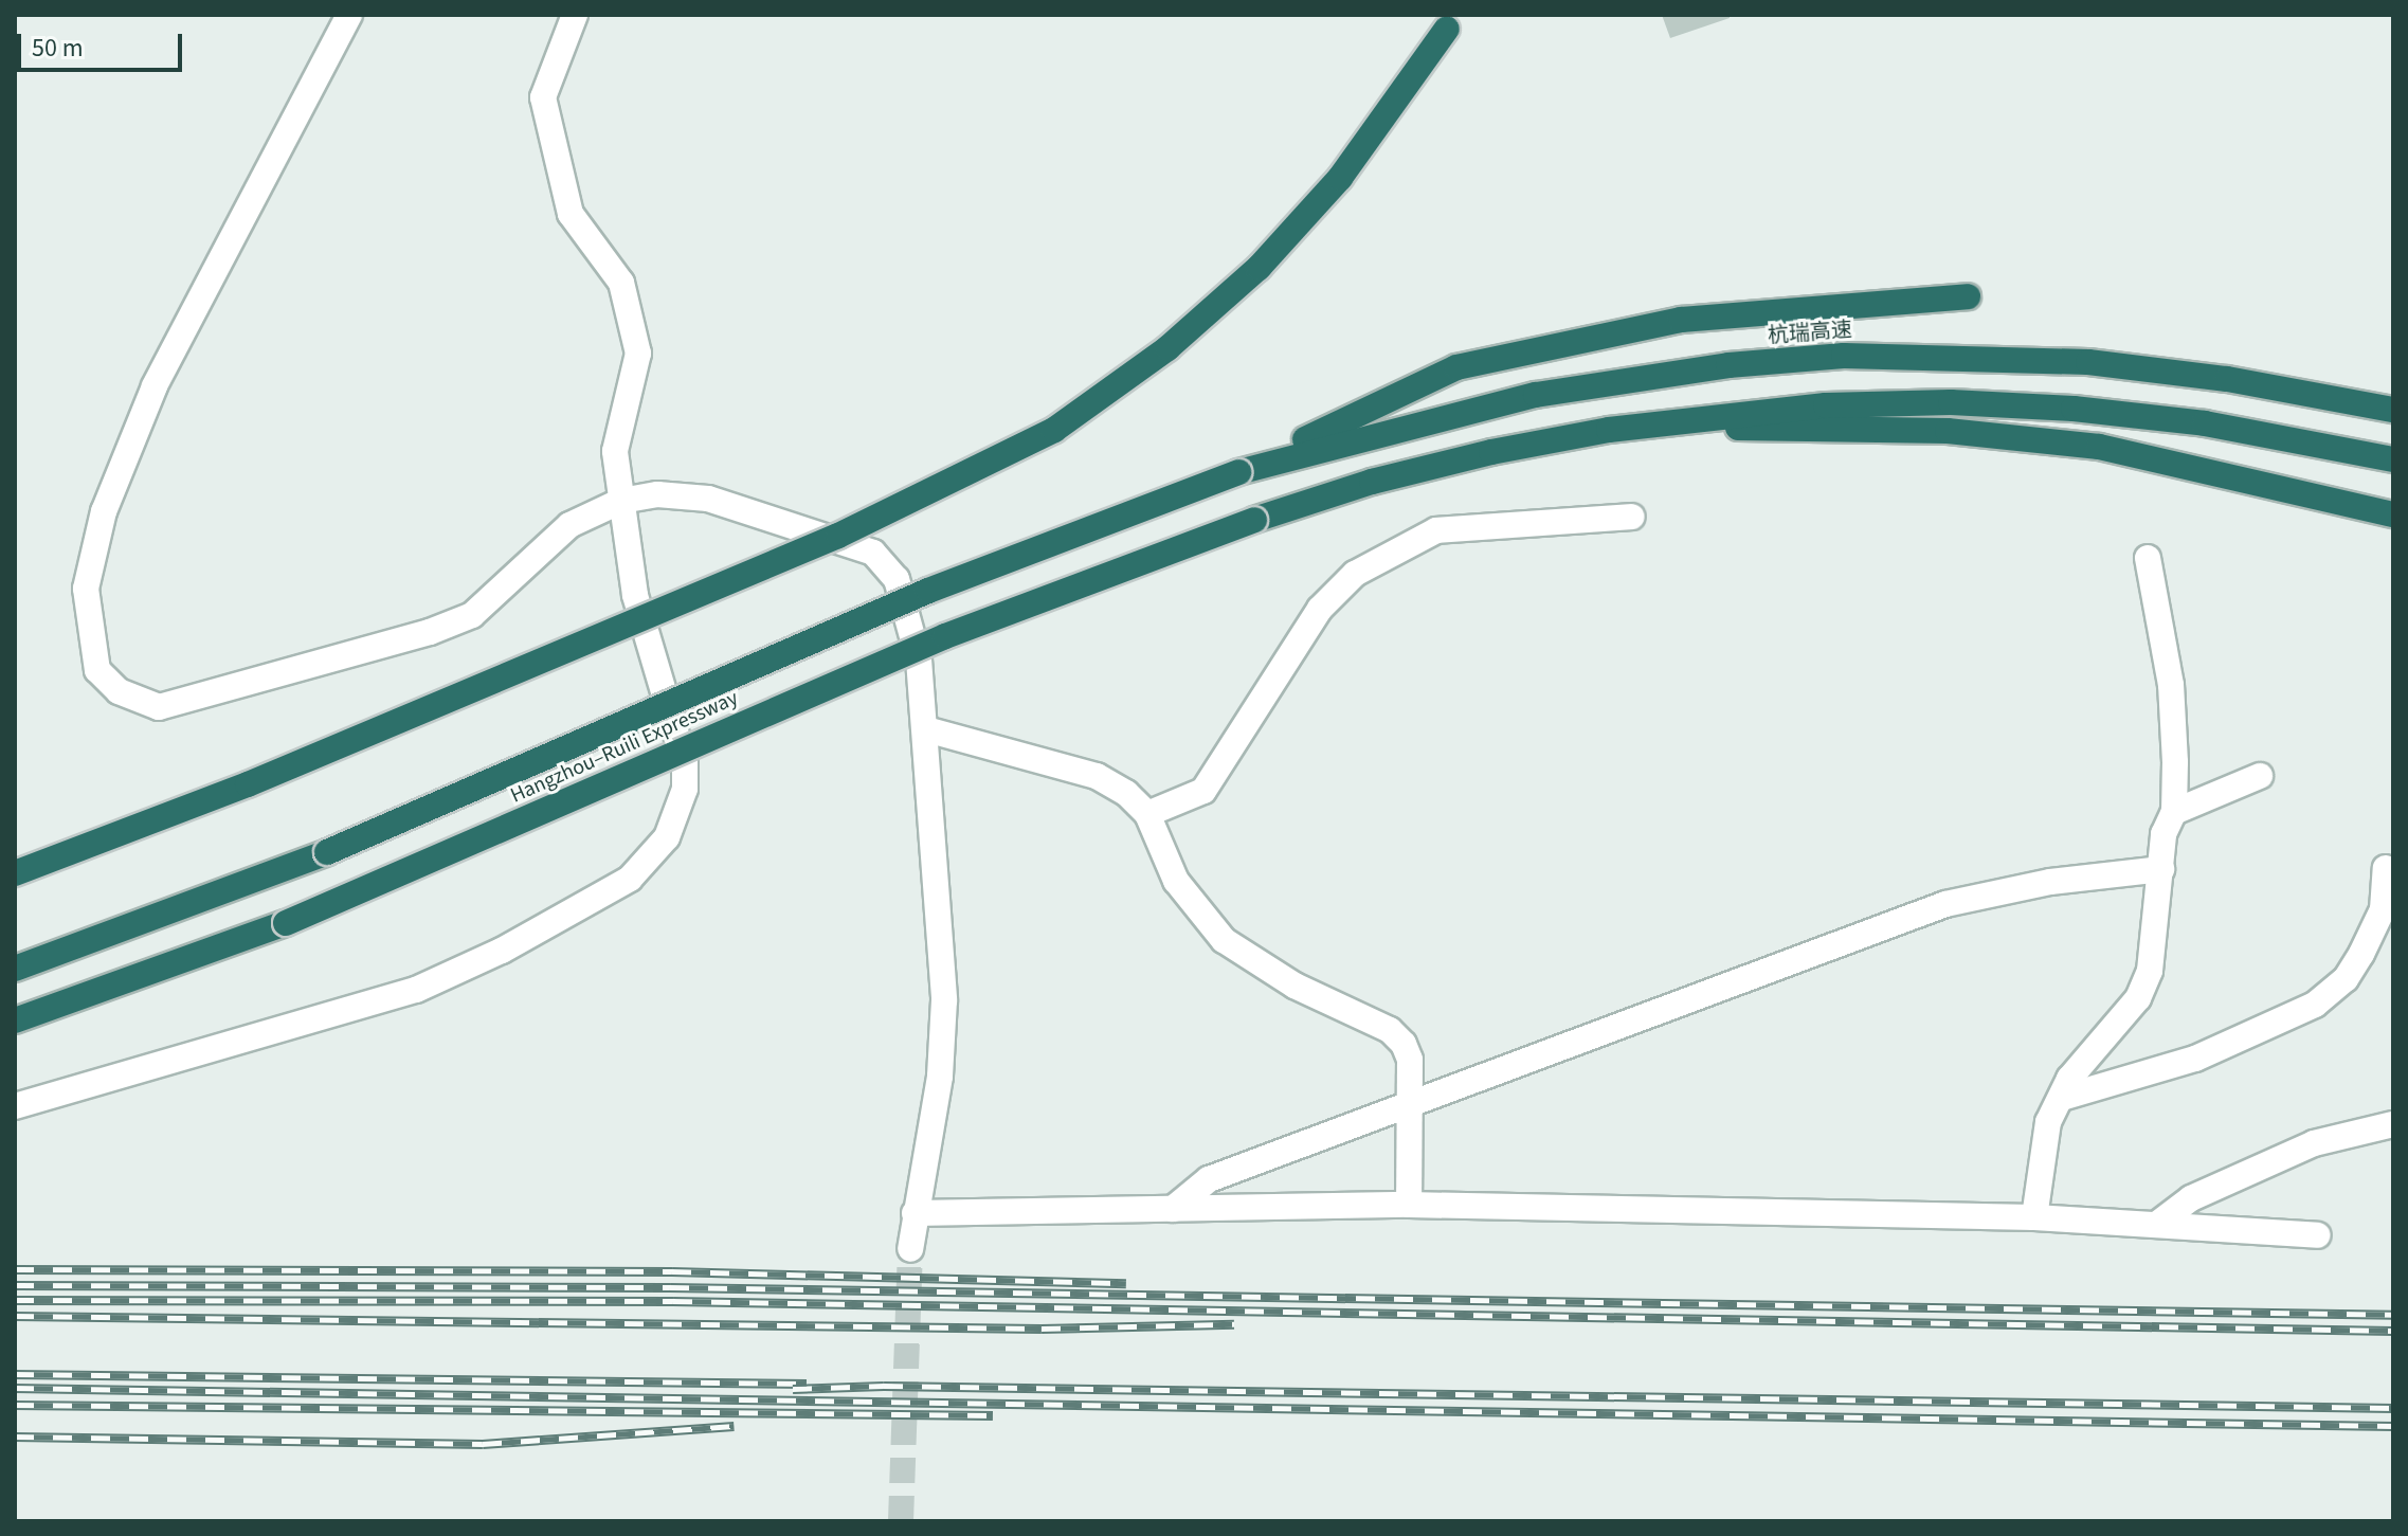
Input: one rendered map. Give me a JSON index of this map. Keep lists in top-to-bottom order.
{
  "streets": {
    "highway": ["杭瑞高速", "Hangzhou–Ruili Expressway"]
  },
  "crossings": [
    ["杭瑞高速", "Hangzhou–Ruili Expressway"]
  ],
  "scale_bar": "50 m"
}
